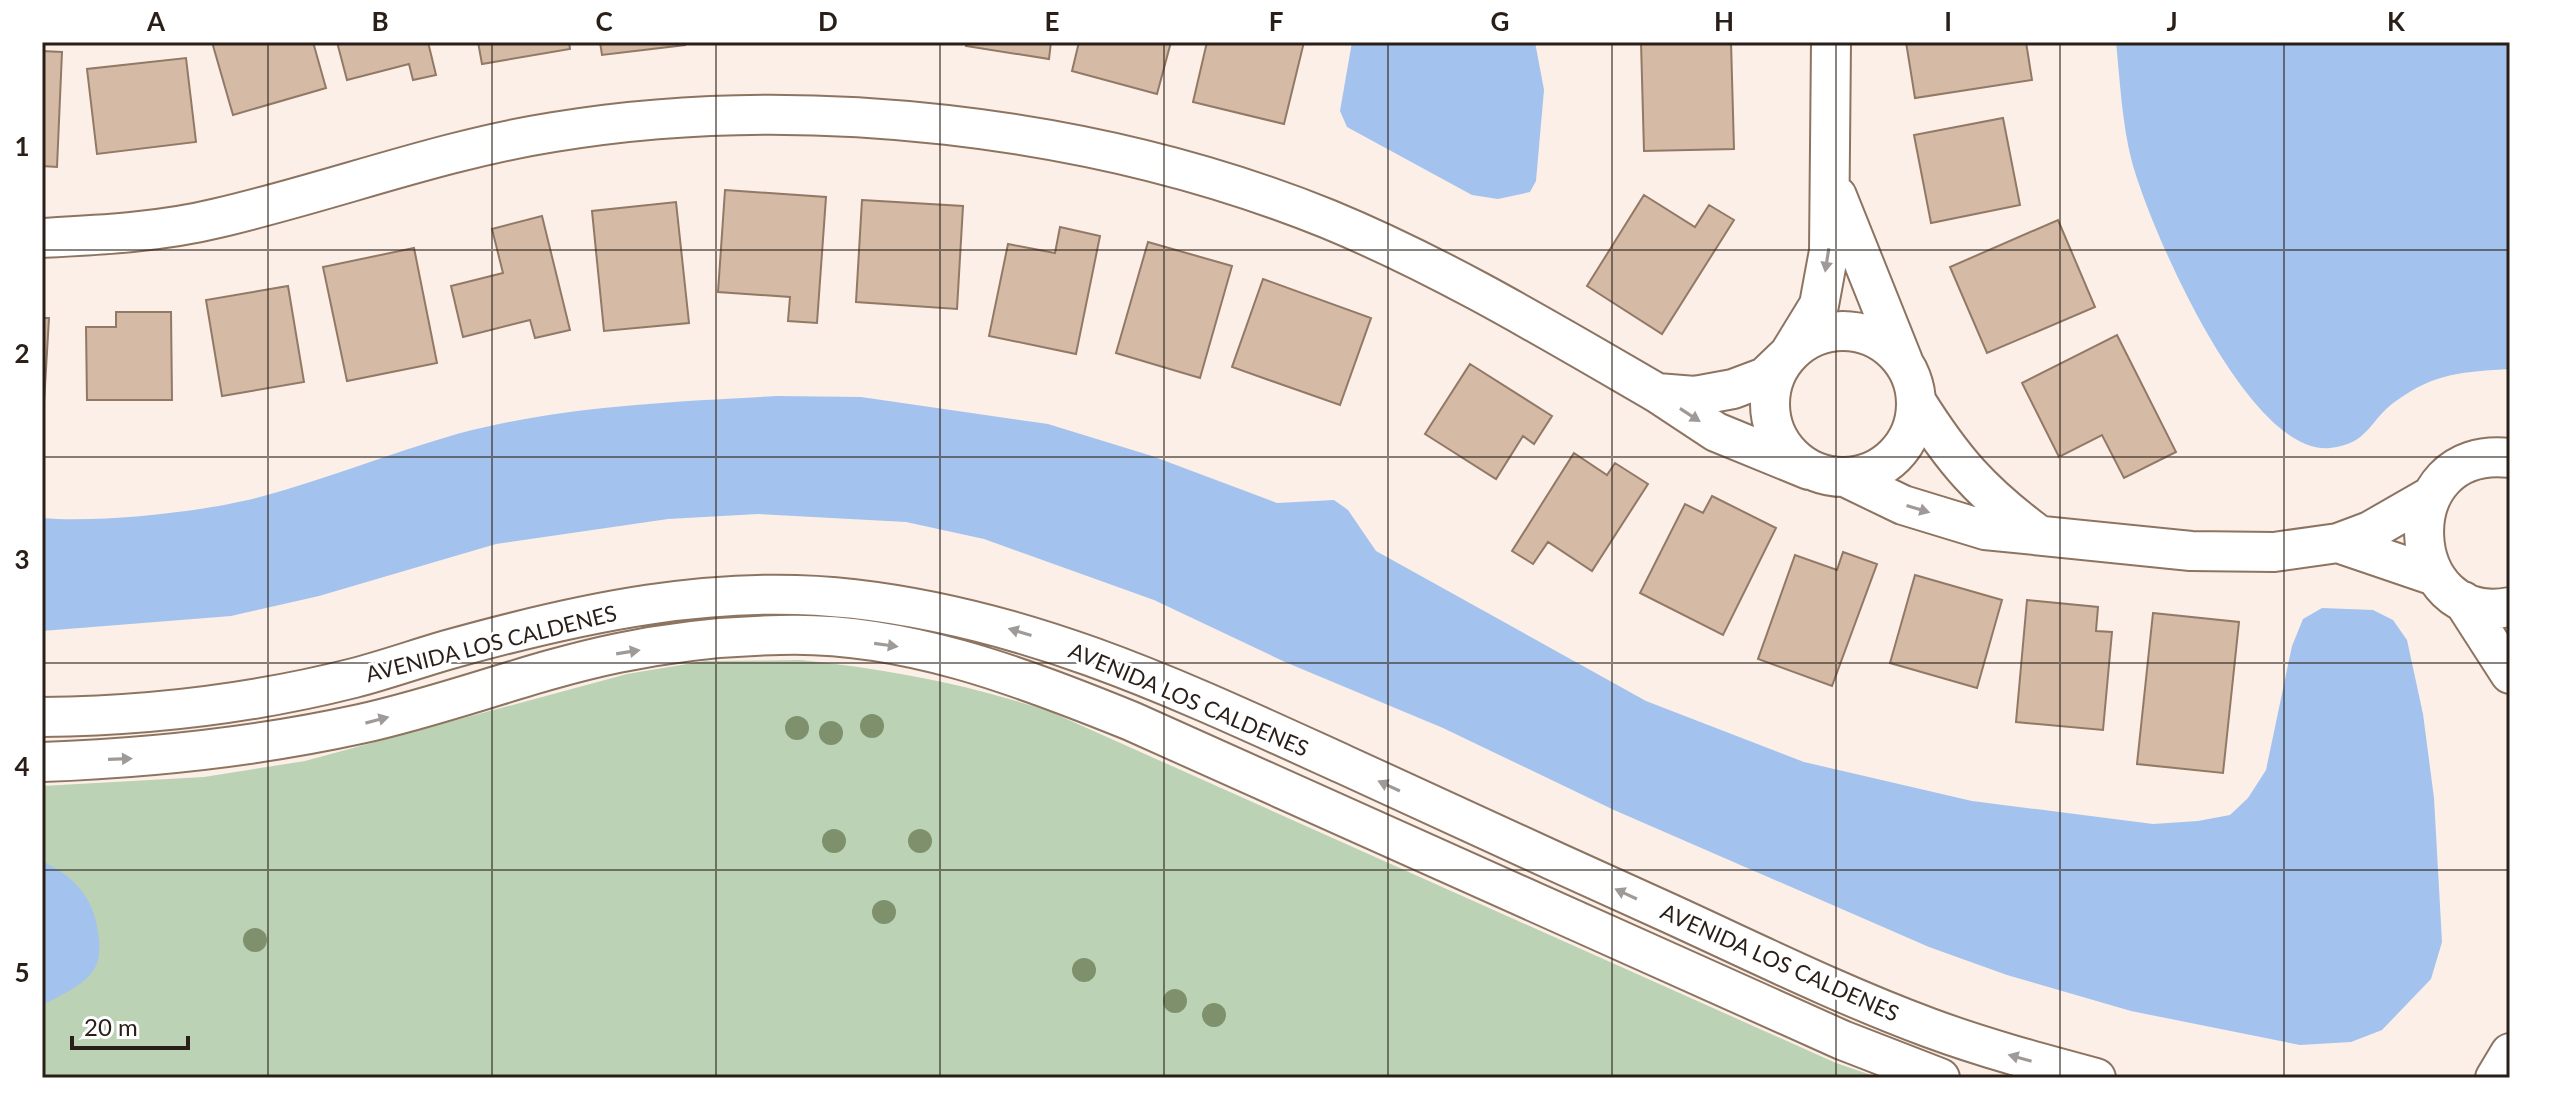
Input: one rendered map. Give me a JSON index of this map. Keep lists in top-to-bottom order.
{
  "streets": {
    "street": ["AVENIDA LOS CALDENES"]
  },
  "scale_bar": "20 m",
  "grid": {
    "columns": [
      "A",
      "B",
      "C",
      "D",
      "E",
      "F",
      "G",
      "H",
      "I",
      "J",
      "K"
    ],
    "rows": [
      "1",
      "2",
      "3",
      "4",
      "5"
    ]
  }
}
